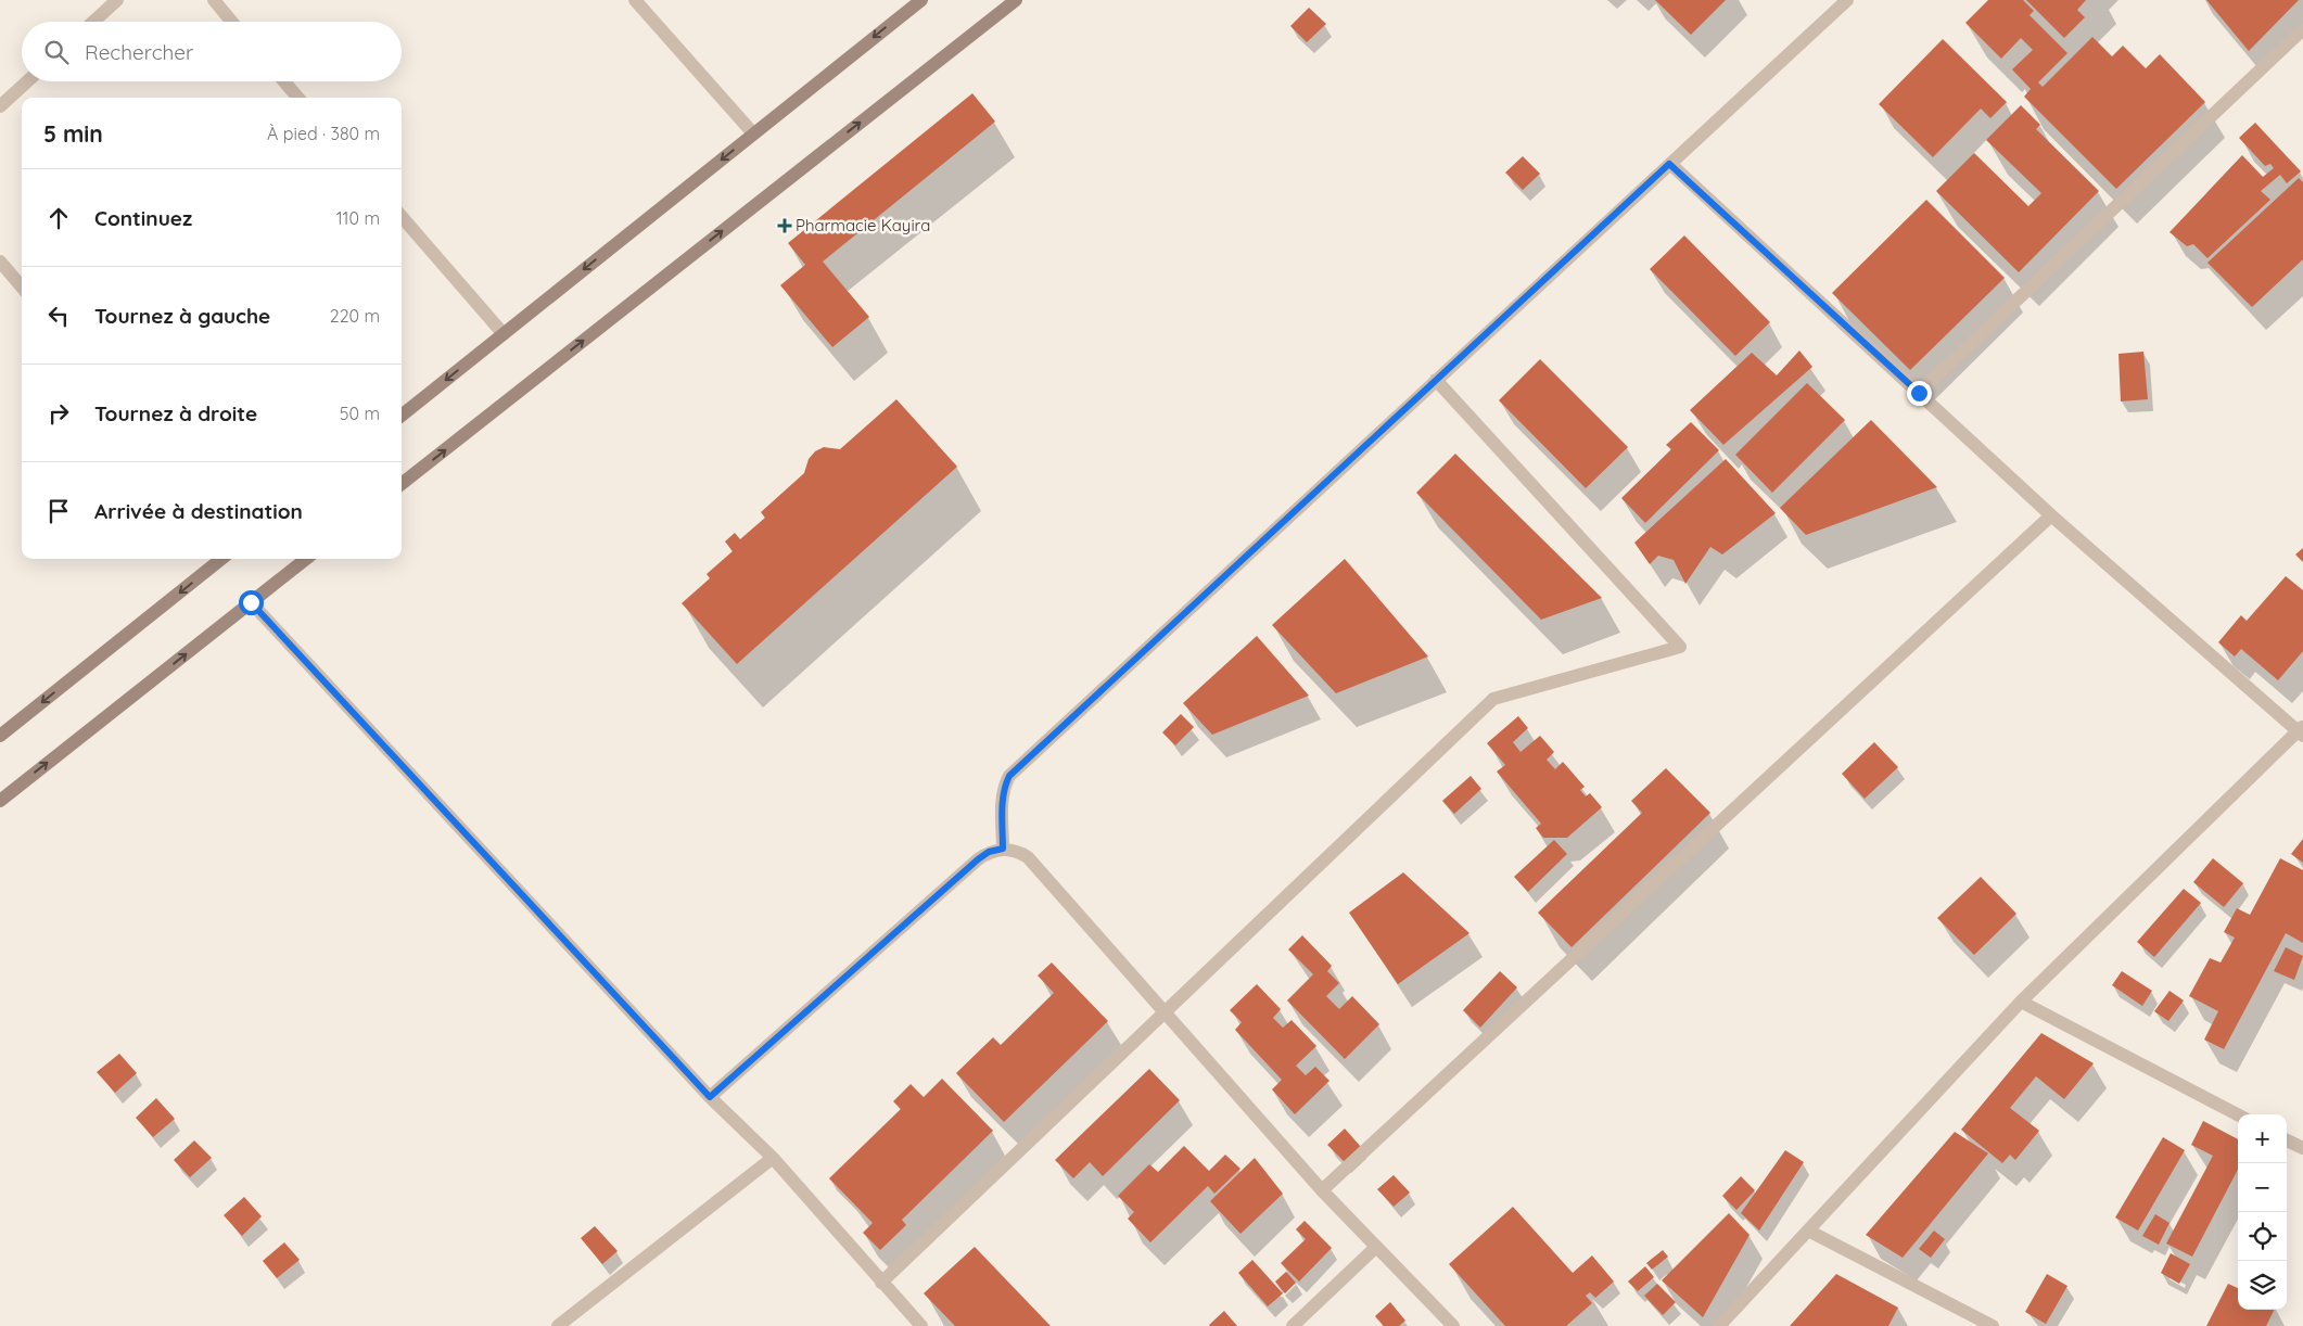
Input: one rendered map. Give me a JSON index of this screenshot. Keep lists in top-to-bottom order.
{
  "places": {
    "health": ["Pharmacie Kayira"]
  },
  "page": {
    "search": "Rechercher",
    "heading": ["5 min", "À pied · 380 m"],
    "list": [
      ["Continuez", "110 m"],
      ["Tournez à gauche", "220 m"],
      ["Tournez à droite", "50 m"],
      "Arrivée à destination"
    ],
    "map_buttons": ["+", "−"]
  }
}
